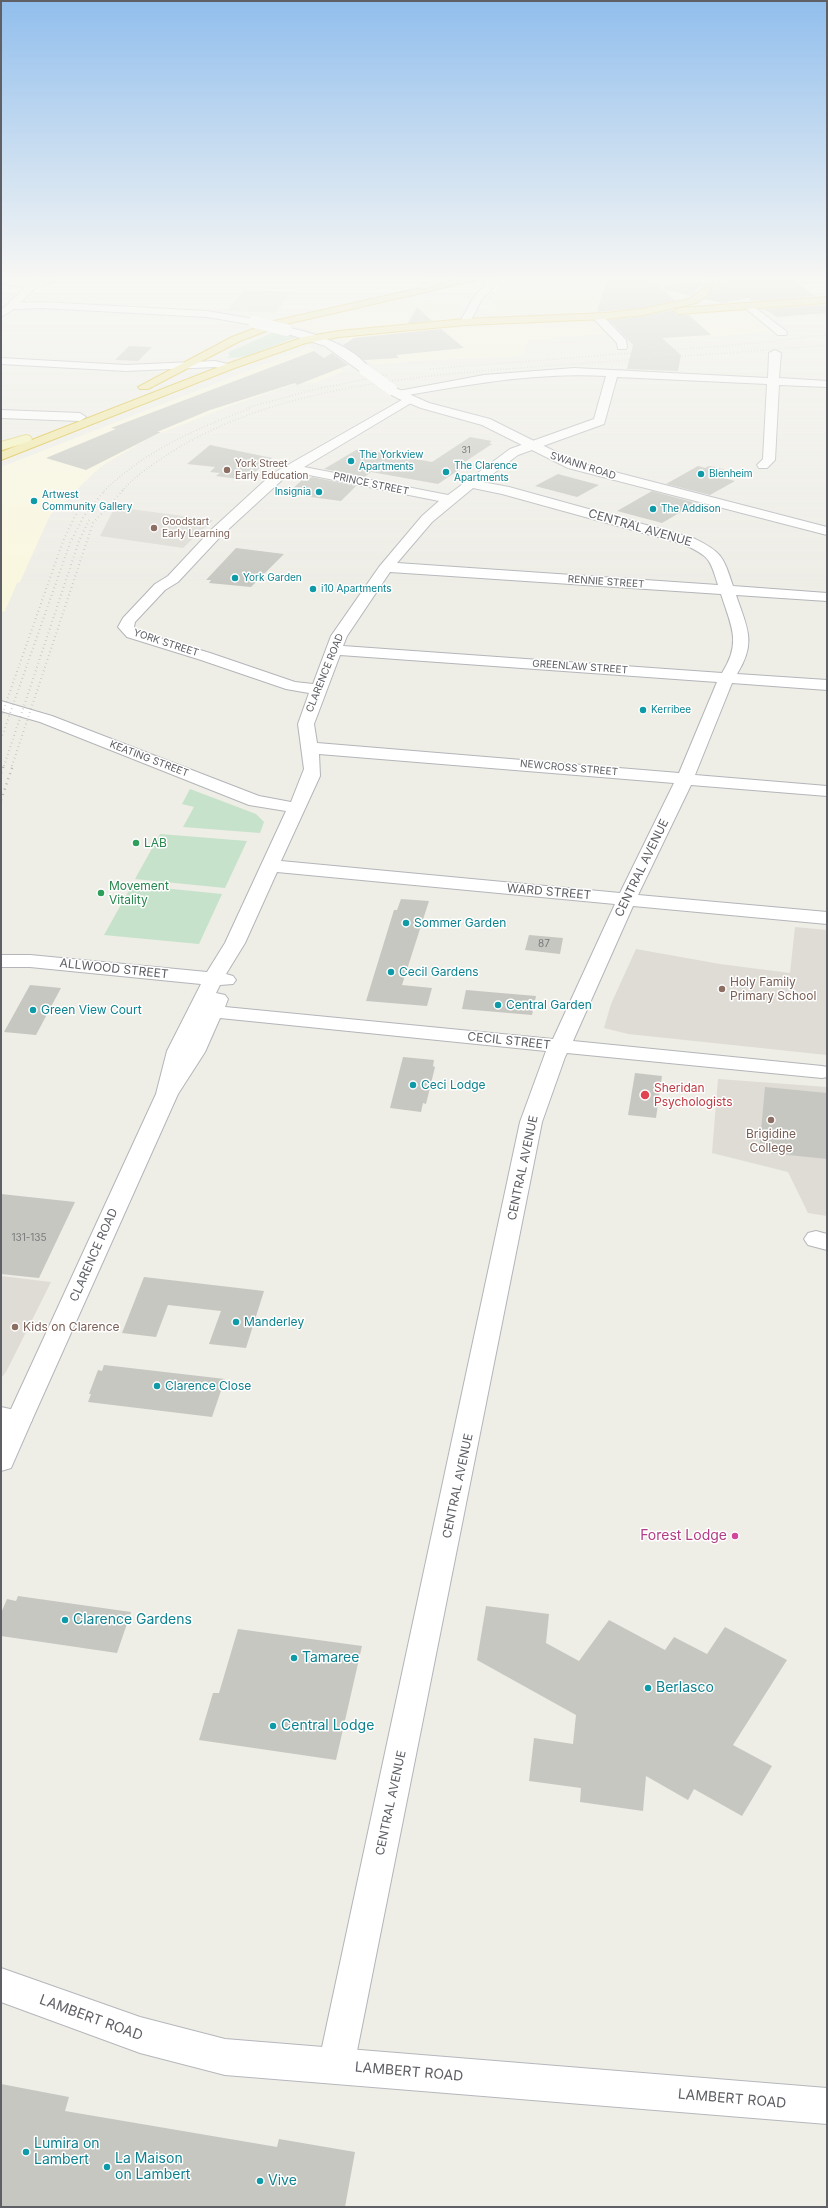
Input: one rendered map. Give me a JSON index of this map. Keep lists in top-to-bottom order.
{
  "streets": {
    "street": [
      "SWANN ROAD",
      "PRINCE STREET",
      "CENTRAL AVENUE",
      "RENNIE STREET",
      "YORK STREET",
      "GREENLAW STREET",
      "CLARENCE ROAD",
      "KEATING STREET",
      "NEWCROSS STREET",
      "WARD STREET",
      "ALLWOOD STREET",
      "CECIL STREET",
      "LAMBERT ROAD"
    ]
  },
  "crossings": [
    ["SWANN ROAD", "YORK STREET"],
    ["SWANN ROAD", "CLARENCE ROAD"],
    ["PRINCE STREET", "YORK STREET"],
    ["PRINCE STREET", "CLARENCE ROAD"],
    ["CENTRAL AVENUE", "RENNIE STREET"],
    ["CENTRAL AVENUE", "GREENLAW STREET"],
    ["CENTRAL AVENUE", "CLARENCE ROAD"],
    ["CENTRAL AVENUE", "NEWCROSS STREET"],
    ["CENTRAL AVENUE", "WARD STREET"],
    ["CENTRAL AVENUE", "CECIL STREET"],
    ["CENTRAL AVENUE", "LAMBERT ROAD"],
    ["RENNIE STREET", "CLARENCE ROAD"],
    ["YORK STREET", "CLARENCE ROAD"],
    ["GREENLAW STREET", "CLARENCE ROAD"],
    ["CLARENCE ROAD", "KEATING STREET"],
    ["CLARENCE ROAD", "NEWCROSS STREET"],
    ["CLARENCE ROAD", "WARD STREET"],
    ["CLARENCE ROAD", "ALLWOOD STREET"],
    ["CLARENCE ROAD", "CECIL STREET"]
  ],
  "places": [
    "The Yorkview Apartments",
    "York Street Early Education",
    "The Clarence Apartments",
    "Blenheim",
    "Insignia",
    "Artwest Community Gallery",
    "The Addison",
    "Goodstart Early Learning",
    "York Garden",
    "i10 Apartments",
    "Kerribee",
    "LAB",
    "Movement Vitality",
    "Sommer Garden",
    "Cecil Gardens",
    "Holy Family Primary School",
    "Central Garden",
    "Green View Court",
    "Ceci Lodge",
    "Sheridan Psychologists",
    "Brigidine College",
    "Manderley",
    "Kids on Clarence",
    "Clarence Close",
    "Forest Lodge",
    "Clarence Gardens",
    "Tamaree",
    "Berlasco",
    "Central Lodge",
    "Lumira on Lambert",
    "La Maison on Lambert",
    "Vive"
  ],
  "house_numbers": ["31", "87", "131-135"]
}
